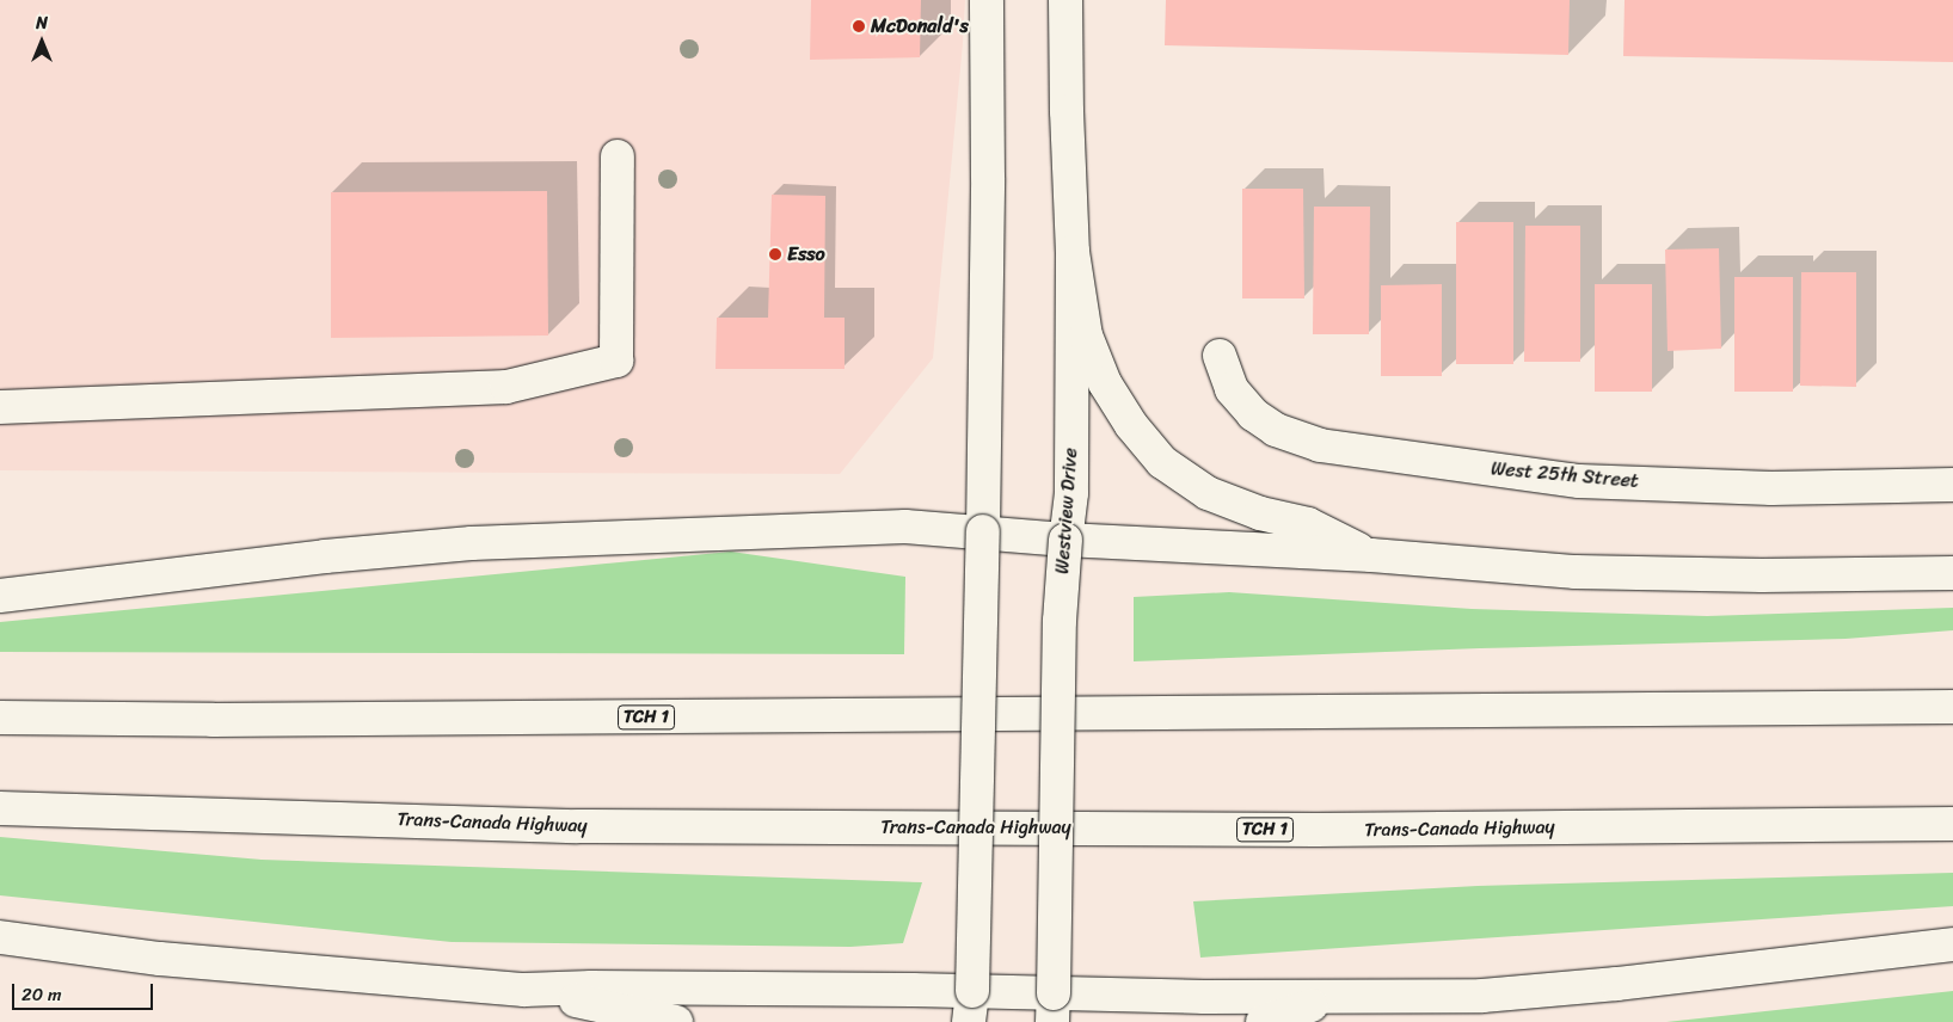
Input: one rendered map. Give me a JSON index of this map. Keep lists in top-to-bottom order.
{
  "streets": {
    "main road": [
      "West 25th Street",
      "Westview Drive",
      "TCH 1",
      "Trans-Canada Highway"
    ]
  },
  "places": ["McDonald's", "Esso"],
  "scale_bar": "20 m",
  "north": "top"
}
